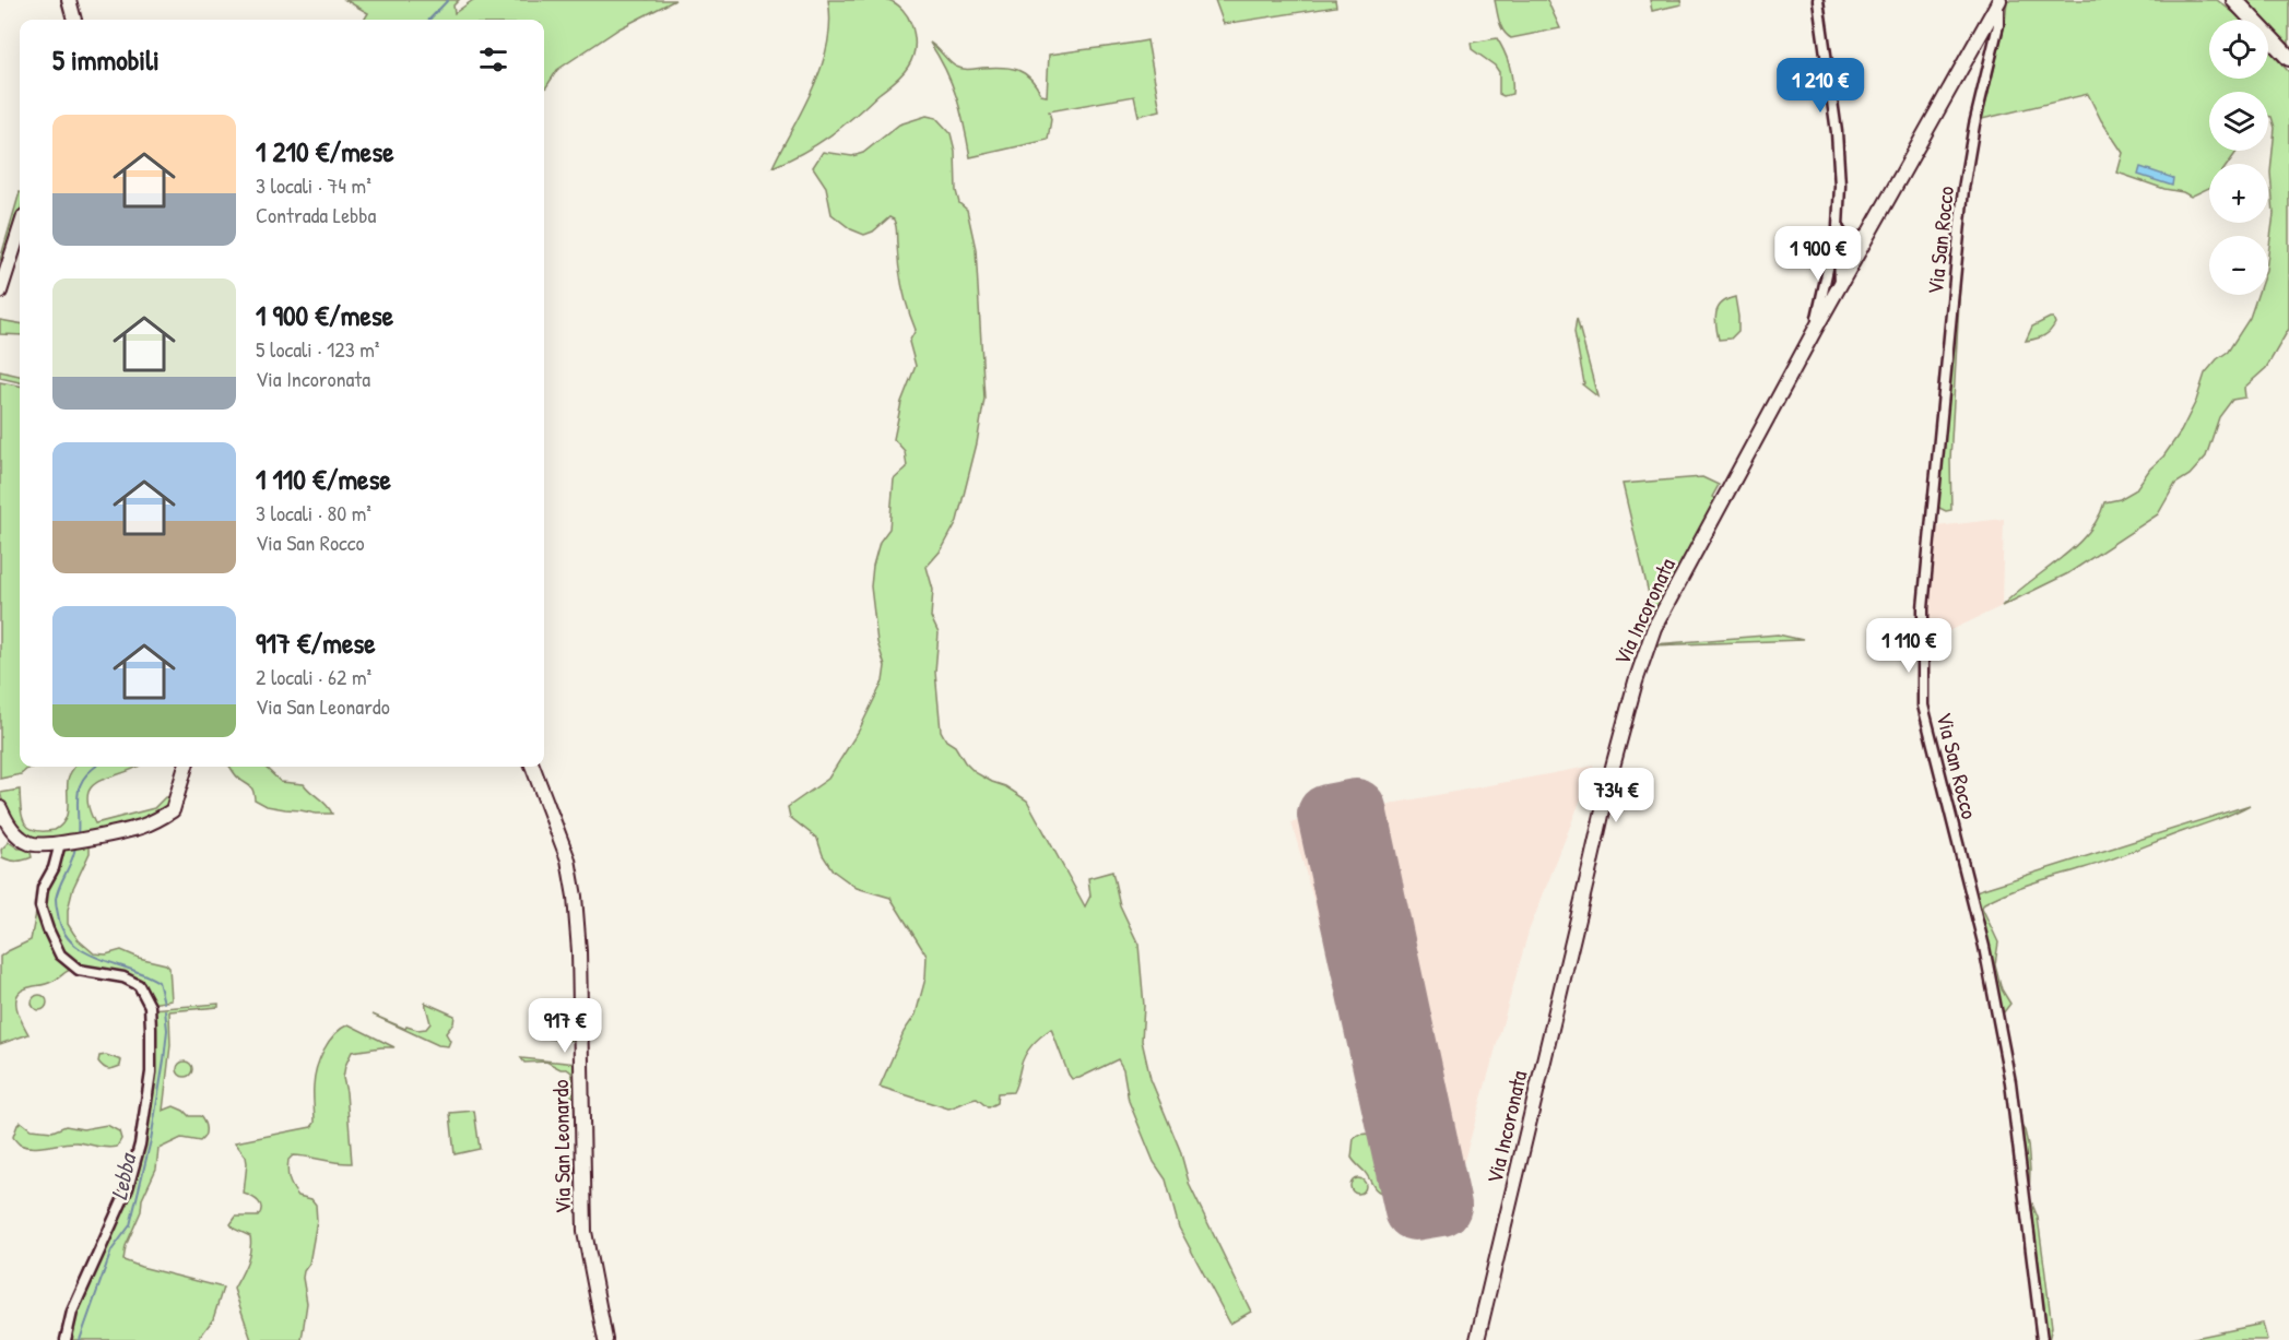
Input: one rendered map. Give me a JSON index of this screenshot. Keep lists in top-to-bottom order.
{
  "streets": {
    "main road": ["Via Incoronata", "Via San Leonardo"],
    "street": ["Via San Rocco"]
  },
  "crossings": [
    ["Via San Rocco", "Via Incoronata"]
  ],
  "water": ["Lebba"],
  "page": {
    "map_buttons": ["+", "−"],
    "heading": "5 immobili",
    "price": [
      "1 210 €",
      "1 900 €",
      "1 110 €",
      "734 €",
      "917 €"
    ],
    "list": [
      {
        "name": "1 210 €/mese",
        "note": "3 locali · 74 m² · Contrada Lebba"
      },
      {
        "name": "1 900 €/mese",
        "note": "5 locali · 123 m² · Via Incoronata"
      },
      {
        "name": "1 110 €/mese",
        "note": "3 locali · 80 m² · Via San Rocco"
      },
      {
        "name": "917 €/mese",
        "note": "2 locali · 62 m² · Via San Leonardo"
      }
    ]
  }
}
